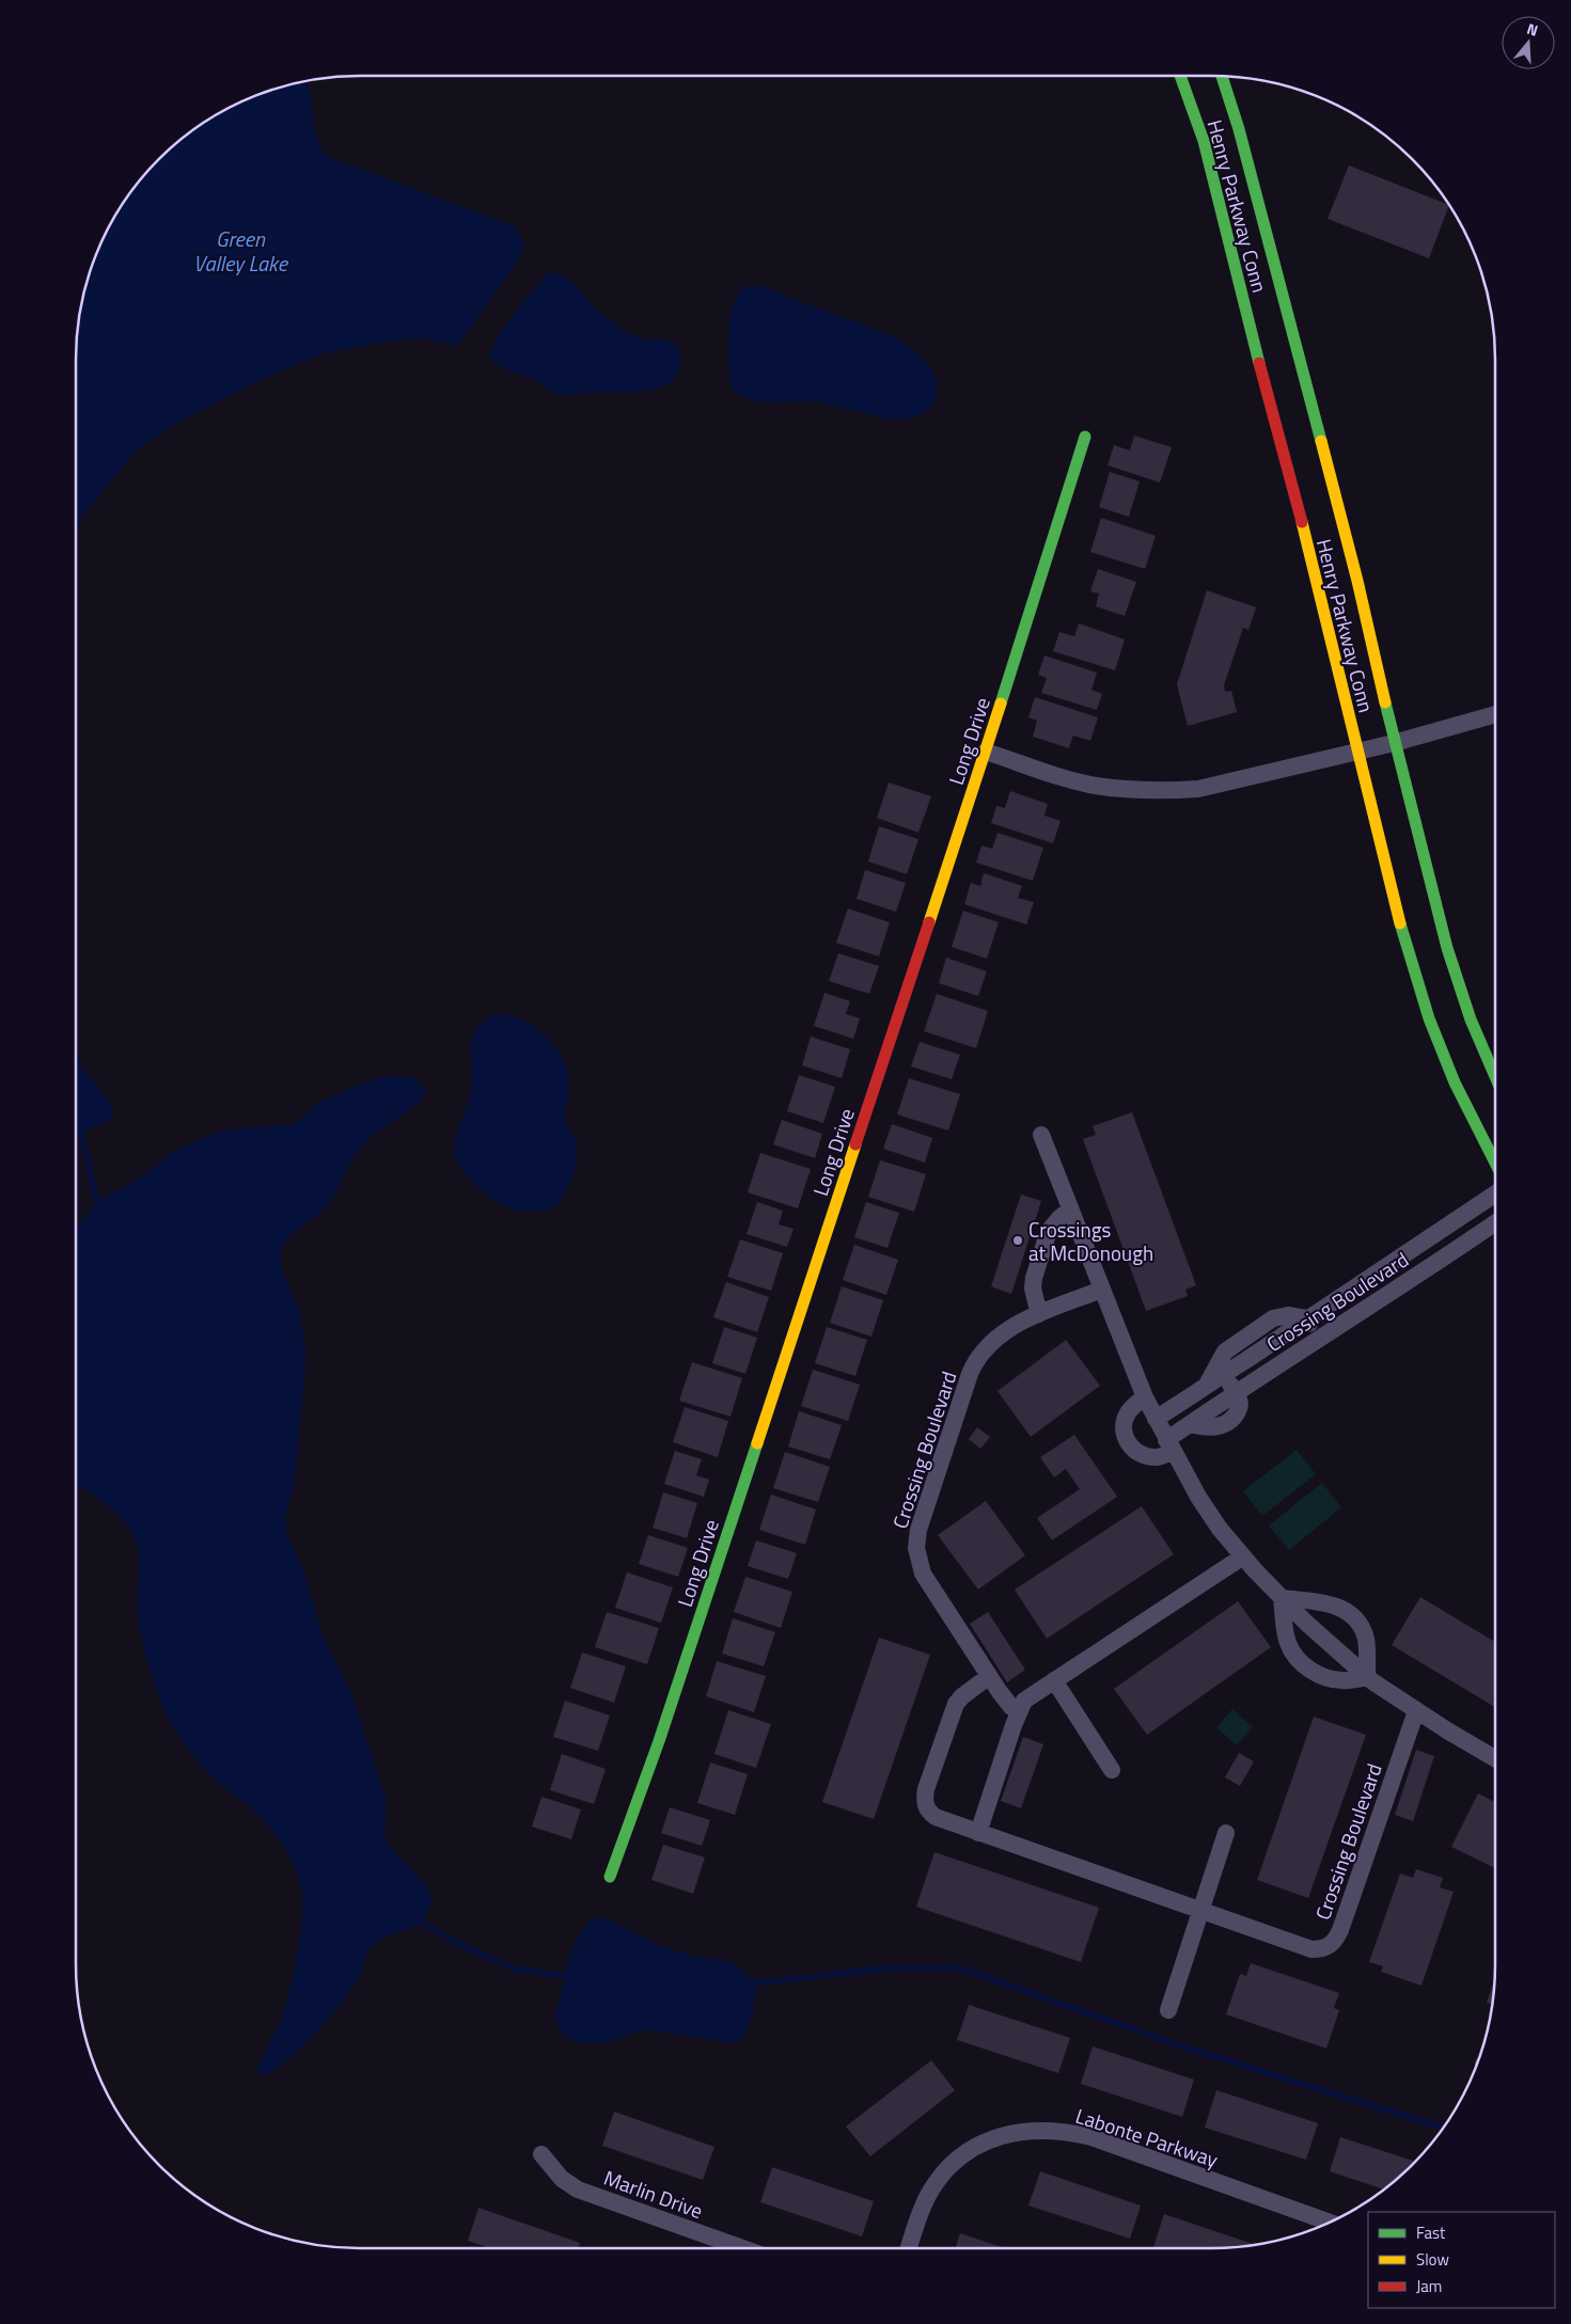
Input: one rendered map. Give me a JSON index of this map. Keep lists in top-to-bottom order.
{
  "streets": {
    "street": [
      "Henry Parkway Conn",
      "Long Drive",
      "Crossing Boulevard",
      "Labonte Parkway",
      "Marlin Drive"
    ]
  },
  "water": ["Green Valley Lake"],
  "places": ["Crossings at McDonough"],
  "legend": ["Fast", "Slow", "Jam"],
  "north": "top"
}
